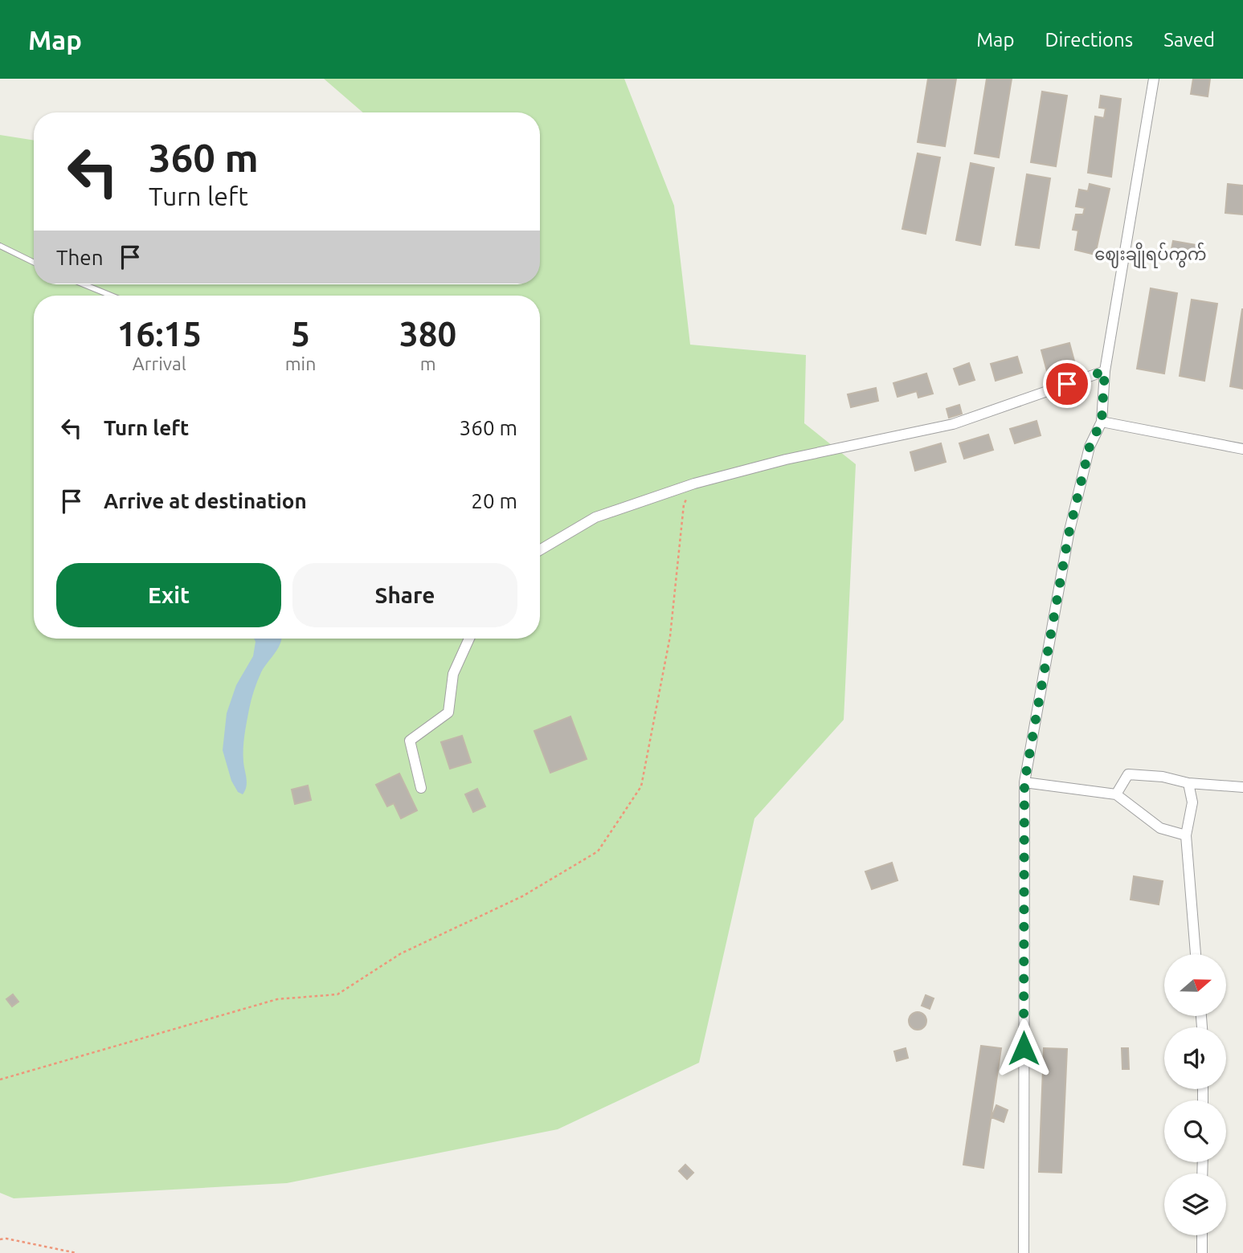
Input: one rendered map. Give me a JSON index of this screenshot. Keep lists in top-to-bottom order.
{
  "districts": ["ဈေးချိုရပ်ကွက်"],
  "north": "right",
  "page": {
    "header": "Map",
    "nav": ["Map", "Directions", "Saved"],
    "turn": ["360 m", "Turn left"],
    "then": "Then",
    "eta": [
      "16:15",
      "Arrival",
      "5",
      "min",
      "380",
      "m"
    ],
    "list": [
      {
        "name": "Turn left",
        "value": "360 m"
      },
      {
        "name": "Arrive at destination",
        "value": "20 m"
      }
    ],
    "buttons": ["Exit", "Share"]
  }
}
